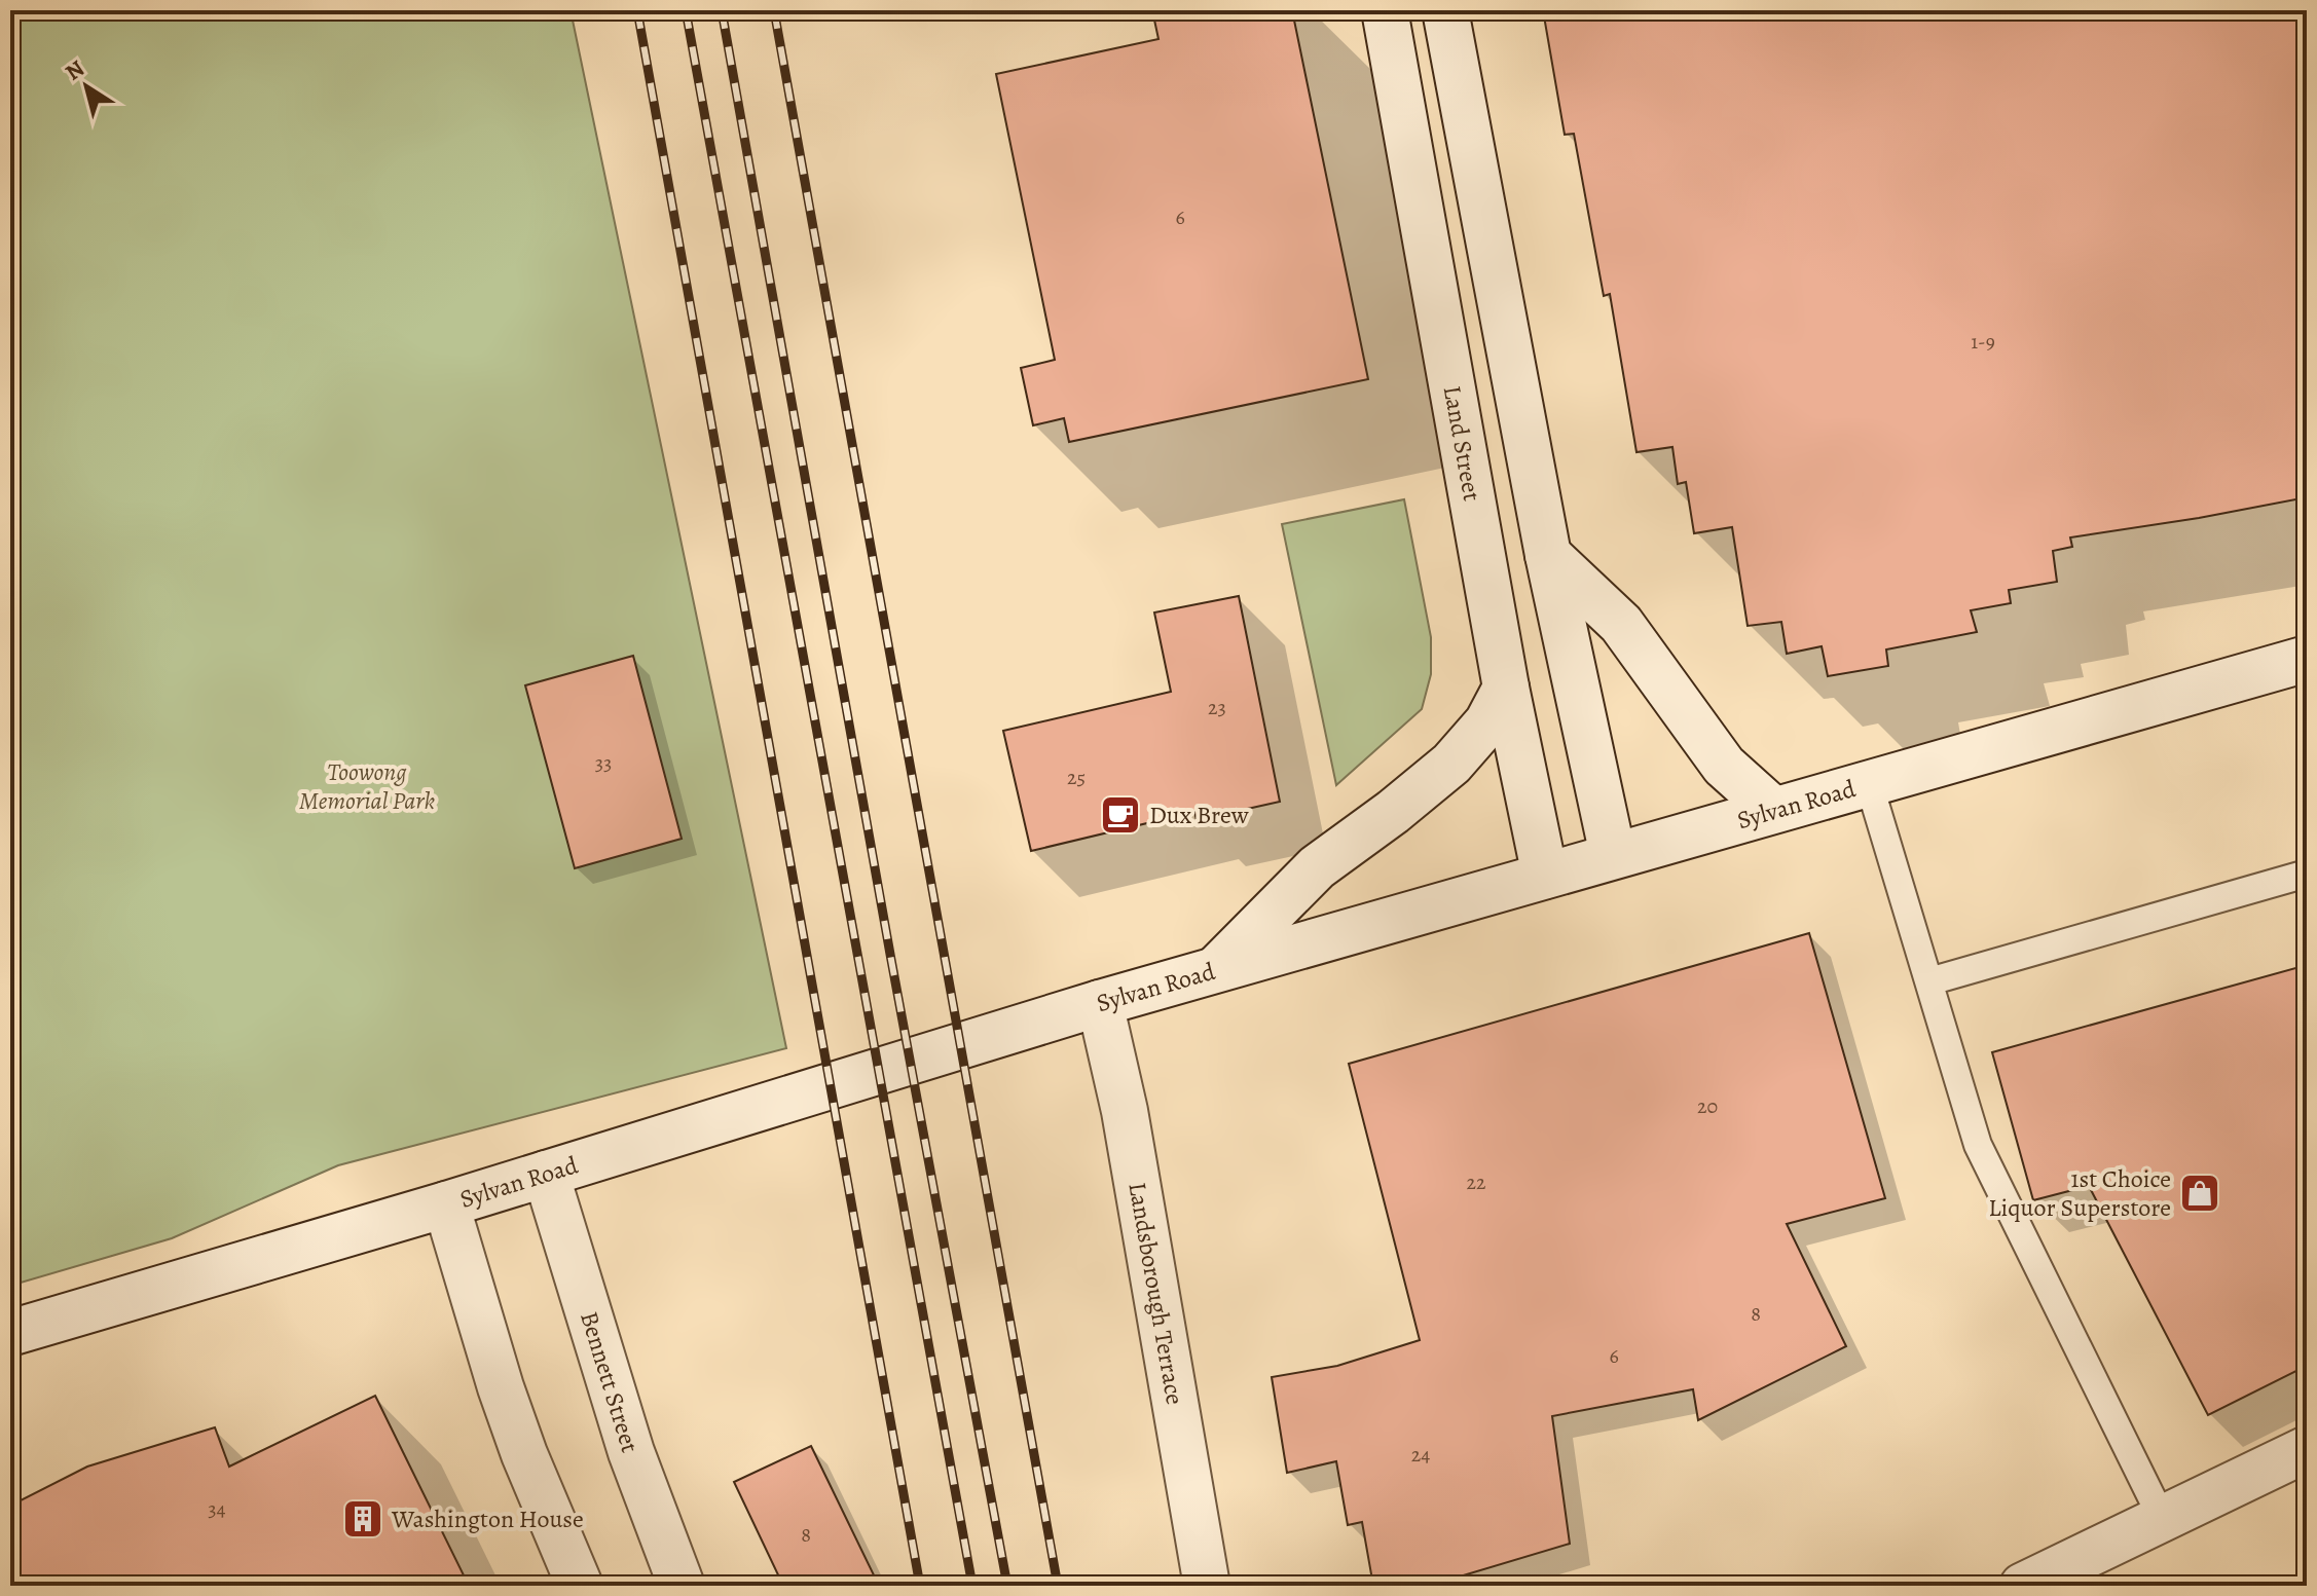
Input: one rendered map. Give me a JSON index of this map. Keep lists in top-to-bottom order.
{
  "streets": {
    "main road": [
      "Land Street",
      "Sylvan Road",
      "Landsborough Terrace",
      "Bennett Street"
    ]
  },
  "crossings": [
    ["Land Street", "Sylvan Road"],
    ["Sylvan Road", "Landsborough Terrace"],
    ["Sylvan Road", "Bennett Street"]
  ],
  "parks": ["Toowong Memorial Park"],
  "places": {
    "cafe": ["Dux Brew"],
    "shop": ["1st Choice Liquor Superstore"],
    "building": ["Washington House"]
  },
  "house_numbers": [
    "6",
    "1-9",
    "23",
    "33",
    "25",
    "20",
    "22",
    "8",
    "6",
    "24",
    "34",
    "8"
  ],
  "north": "top left"
}
